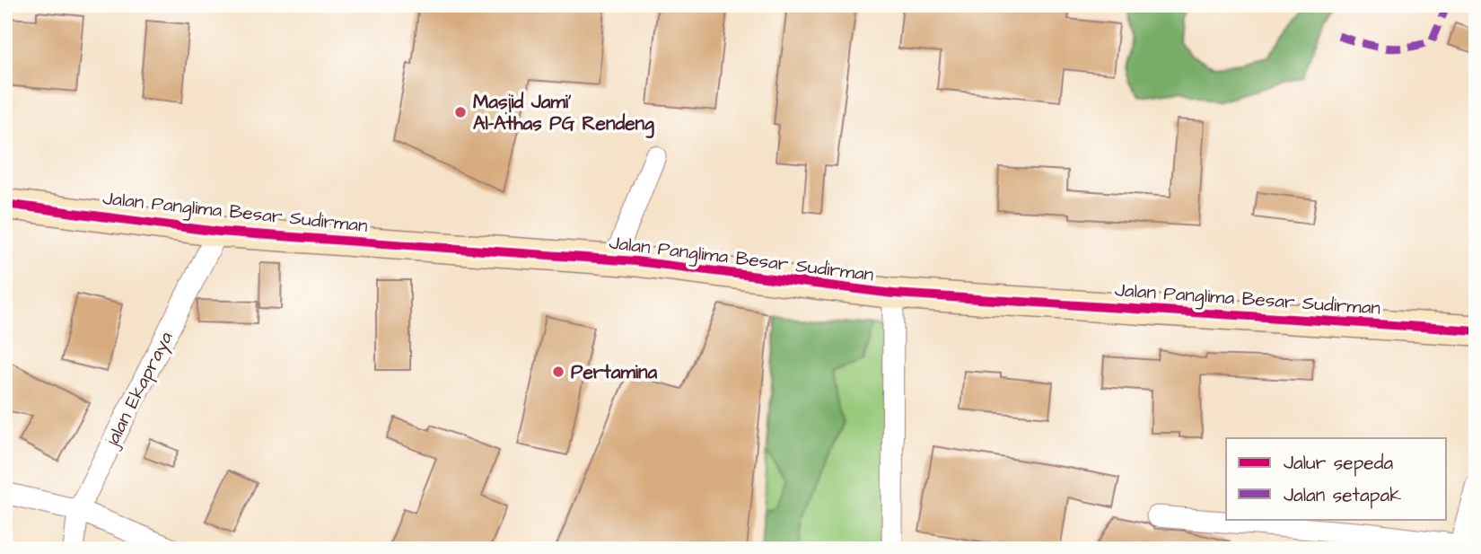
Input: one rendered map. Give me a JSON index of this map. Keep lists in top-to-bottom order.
{
  "streets": {
    "main road": ["Jalan Panglima Besar Sudirman"],
    "street": ["jalan Ekapraya"]
  },
  "crossings": [
    ["Jalan Panglima Besar Sudirman", "jalan Ekapraya"]
  ],
  "places": ["Masjid Jami' Al-Athas PG Rendeng", "Pertamina"],
  "legend": ["Jalur sepeda", "Jalan setapak"]
}
